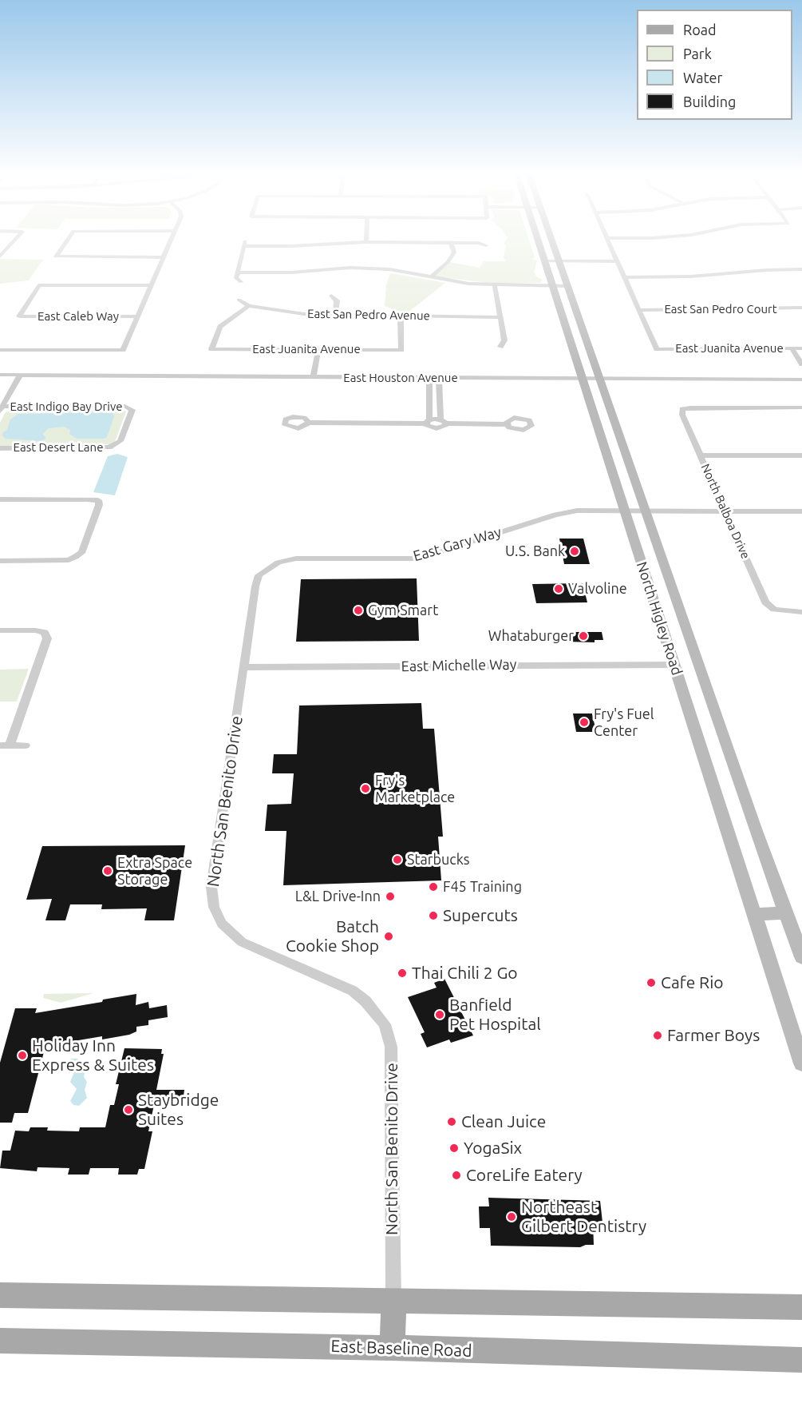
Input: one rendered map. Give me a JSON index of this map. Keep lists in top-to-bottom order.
{
  "streets": {
    "main road": ["North Higley Road", "East Baseline Road"],
    "street": [
      "East San Pedro Court",
      "East San Pedro Avenue",
      "East Caleb Way",
      "East Juanita Avenue",
      "East Houston Avenue",
      "East Indigo Bay Drive",
      "East Desert Lane",
      "North Balboa Drive",
      "East Gary Way",
      "East Michelle Way",
      "North San Benito Drive"
    ]
  },
  "crossings": [
    ["East San Pedro Court", "East Juanita Avenue"],
    ["East San Pedro Avenue", "East Juanita Avenue"],
    ["East Houston Avenue", "North Higley Road"],
    ["East Indigo Bay Drive", "East Desert Lane"],
    ["North Balboa Drive", "East Gary Way"],
    ["East Gary Way", "North Higley Road"],
    ["East Gary Way", "North San Benito Drive"],
    ["North Higley Road", "East Michelle Way"],
    ["East Michelle Way", "North San Benito Drive"]
  ],
  "places": [
    "U.S. Bank",
    "Valvoline",
    "Gym Smart",
    "Whataburger",
    "Fry's Fuel Center",
    "Fry's Marketplace",
    "Starbucks",
    "Extra Space Storage",
    "F45 Training",
    "L&L Drive-Inn",
    "Supercuts",
    "Batch Cookie Shop",
    "Thai Chili 2 Go",
    "Cafe Rio",
    "Banfield Pet Hospital",
    "Farmer Boys",
    "Holiday Inn Express & Suites",
    "Staybridge Suites",
    "Clean Juice",
    "YogaSix",
    "CoreLife Eatery",
    "Northeast Gilbert Dentistry"
  ],
  "legend": [
    "Road",
    "Park",
    "Water",
    "Building"
  ]
}
